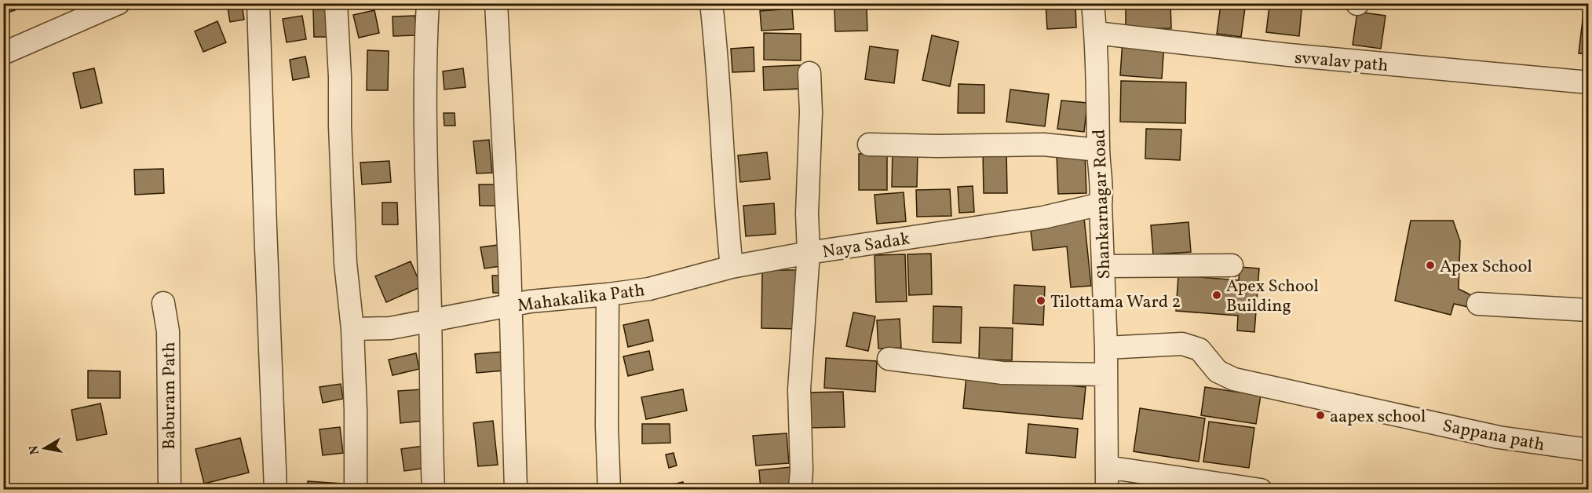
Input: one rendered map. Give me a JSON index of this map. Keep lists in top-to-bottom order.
{
  "streets": {
    "street": [
      "svvalav path",
      "Shankarnagar Road",
      "Naya Sadak",
      "Mahakalika Path",
      "Baburam Path",
      "Sappana path"
    ]
  },
  "crossings": [
    ["svvalav path", "Shankarnagar Road"],
    ["Shankarnagar Road", "Naya Sadak"],
    ["Shankarnagar Road", "Sappana path"],
    ["Naya Sadak", "Mahakalika Path"]
  ],
  "places": [
    "Apex School",
    "Apex School Building",
    "Tilottama Ward 2",
    "aapex school"
  ],
  "north": "left"
}
